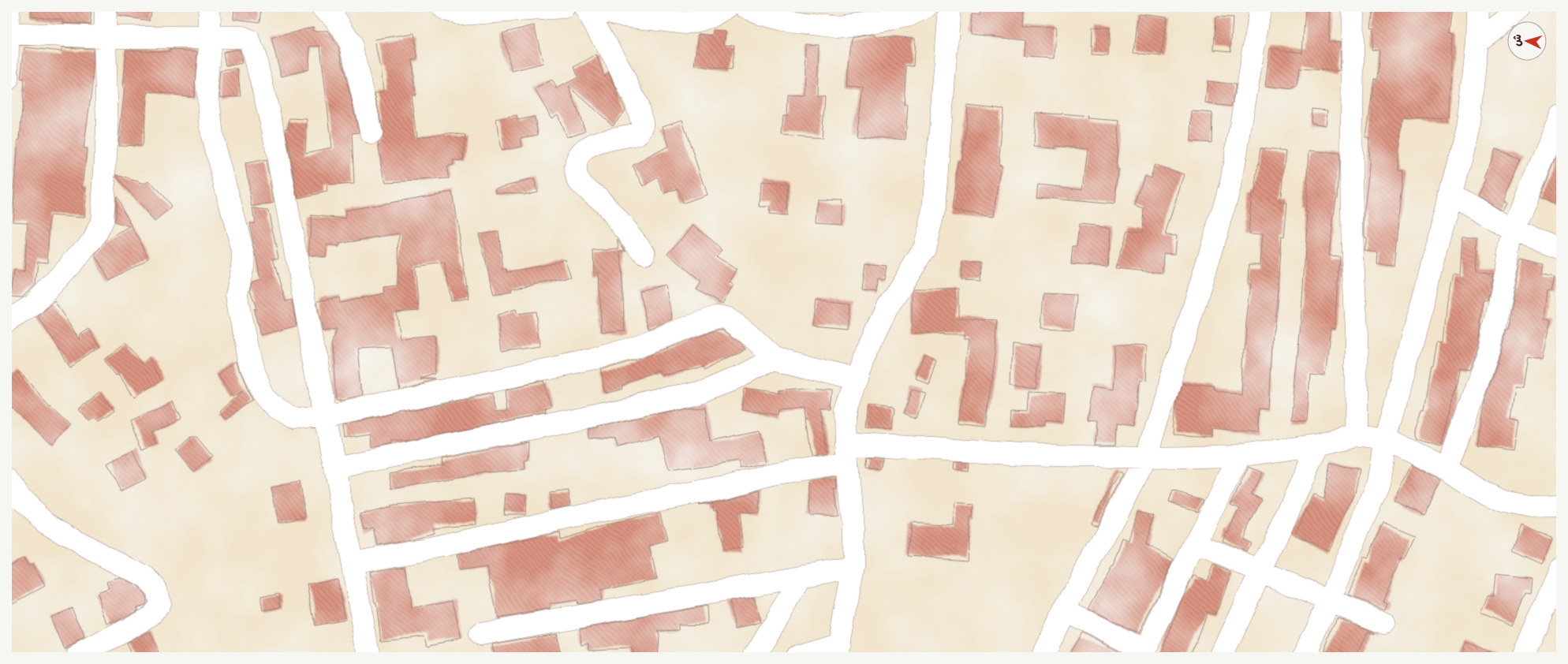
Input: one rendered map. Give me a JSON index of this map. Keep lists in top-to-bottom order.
{
  "north": "left"
}
